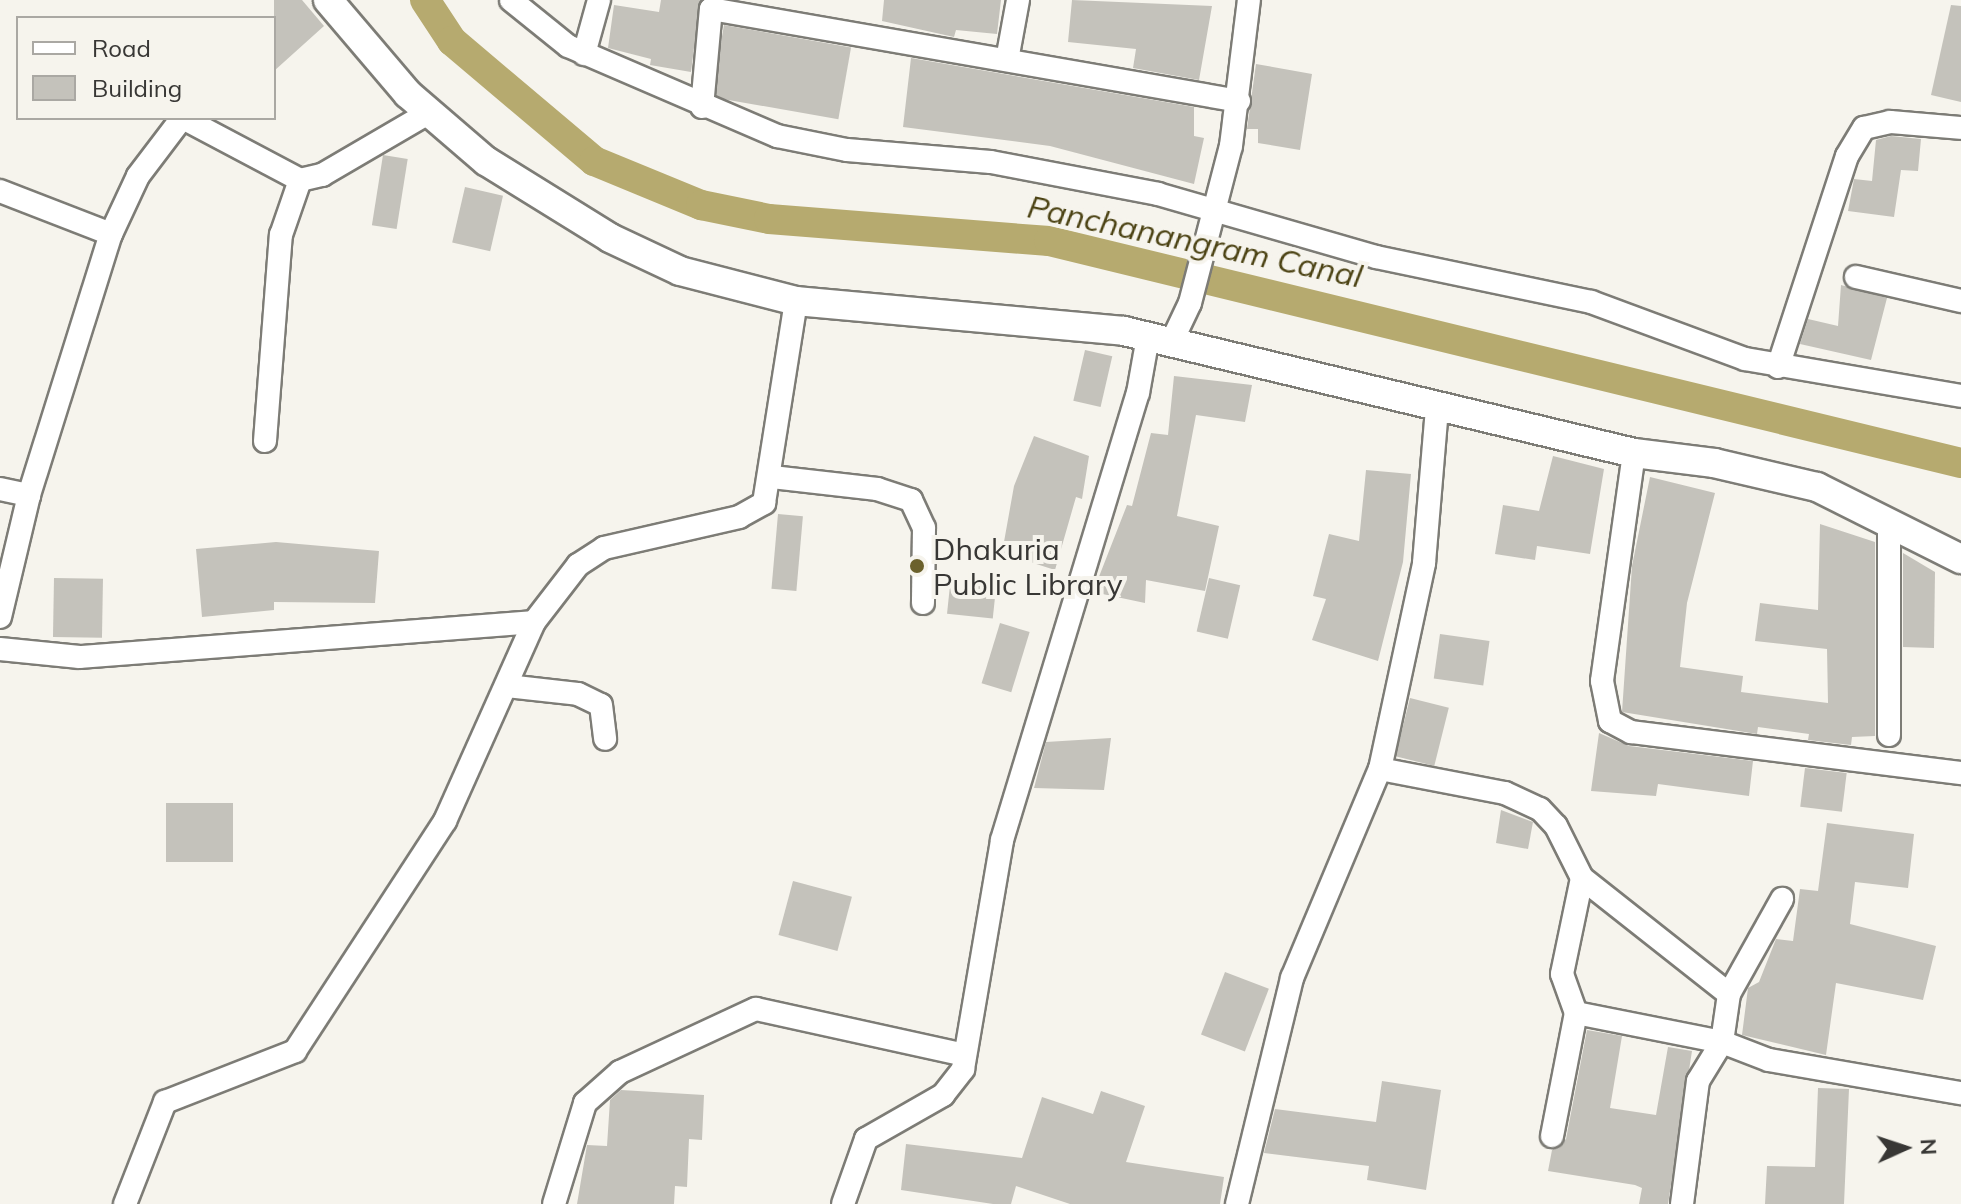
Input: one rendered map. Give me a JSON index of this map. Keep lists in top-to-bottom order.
{
  "water": ["Panchanangram Canal"],
  "places": ["Dhakuria Public Library"],
  "legend": ["Road", "Building"],
  "north": "right"
}
